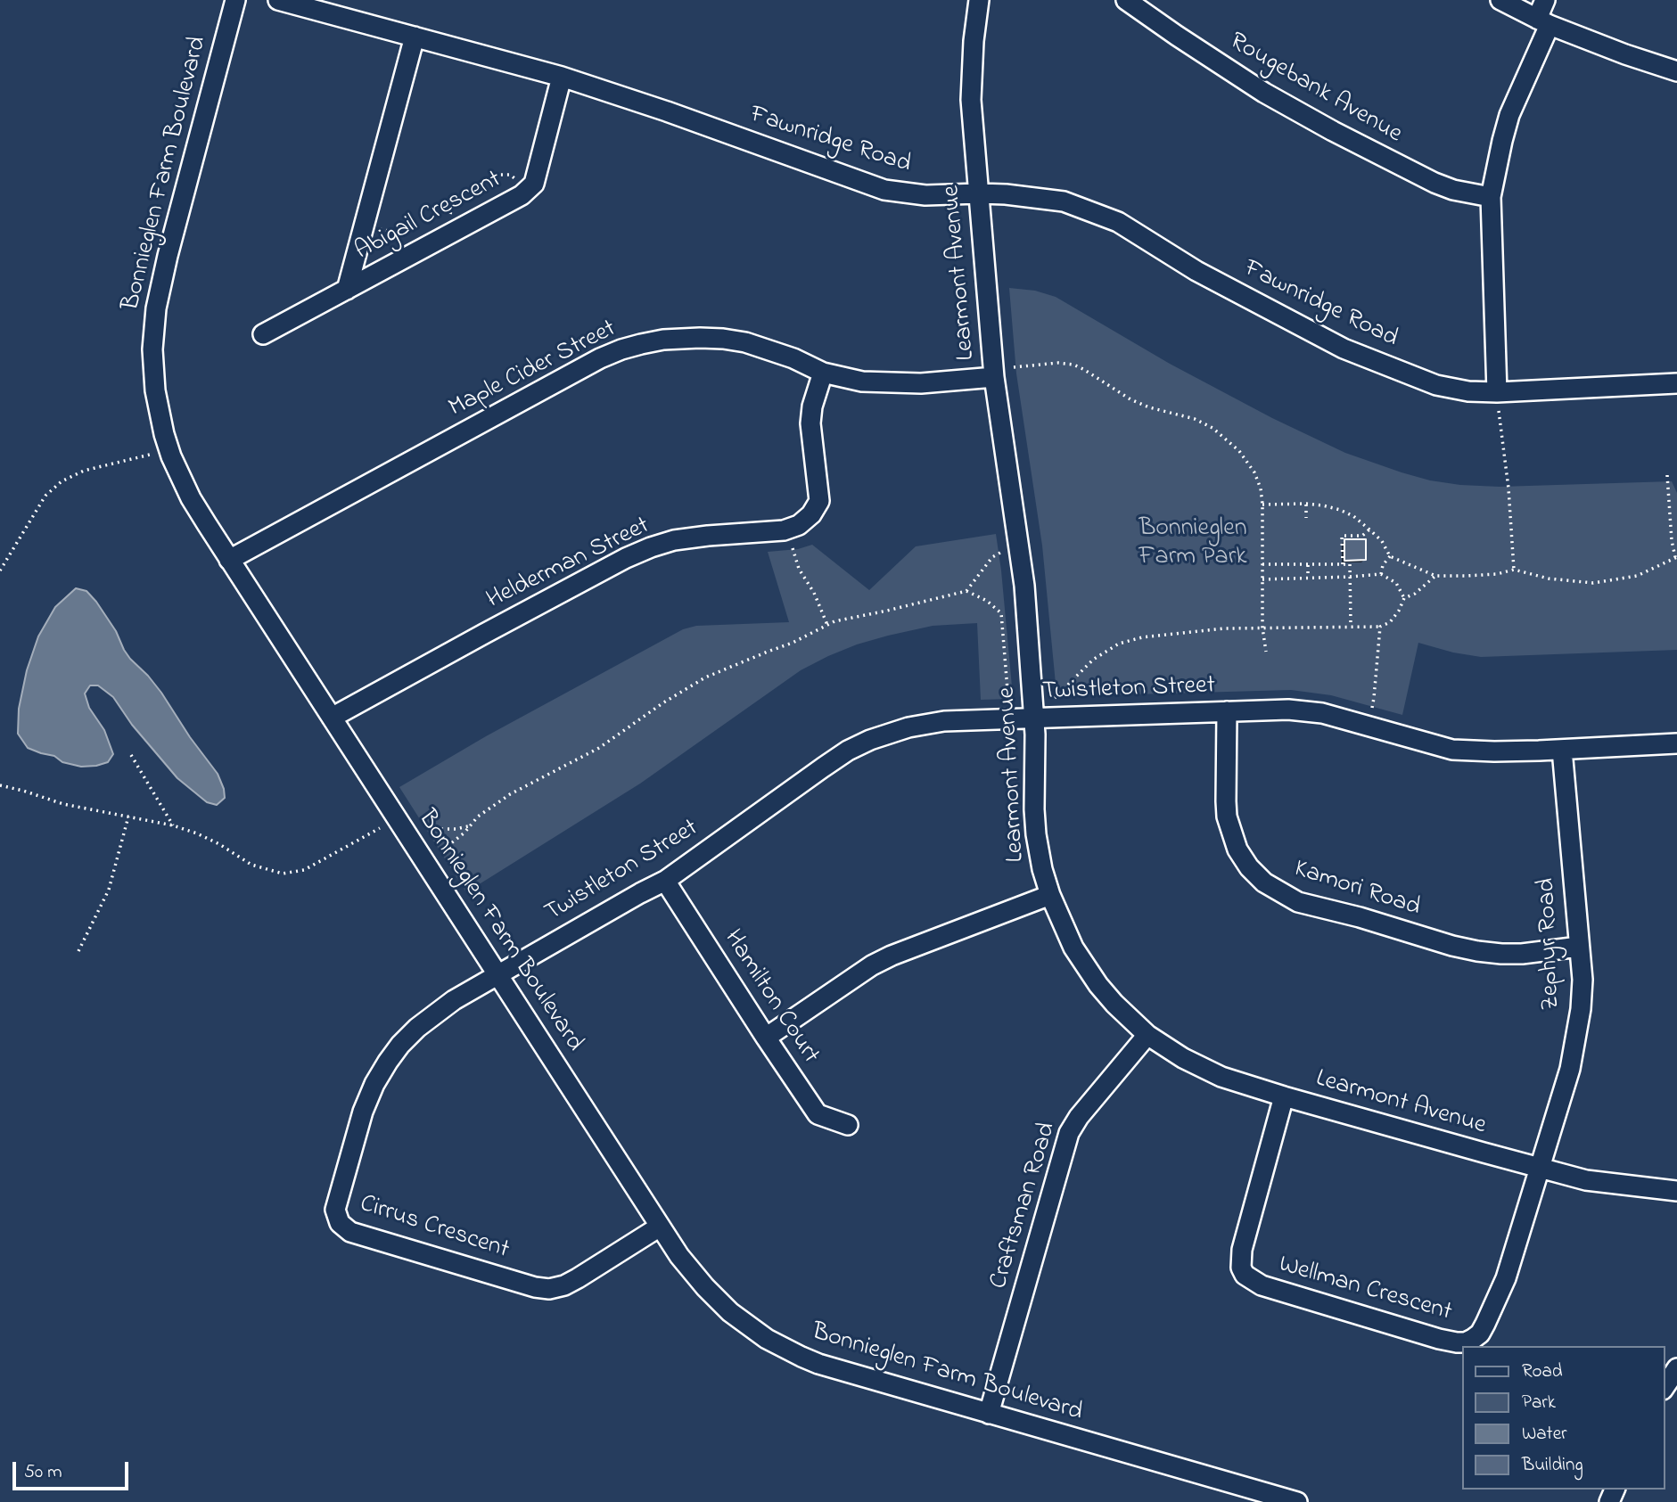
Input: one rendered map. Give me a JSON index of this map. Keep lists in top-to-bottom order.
{
  "streets": {
    "street": [
      "Rougebank Avenue",
      "Fawnridge Road",
      "Bonnieglen Farm Boulevard",
      "Abigail Crescent",
      "Learmont Avenue",
      "Maple Cider Street",
      "Helderman Street",
      "Twistleton Street",
      "Kamori Road",
      "Zephyr Road",
      "Hamilton Court",
      "Craftsman Road",
      "Cirrus Crescent",
      "Wellman Crescent"
    ]
  },
  "crossings": [
    ["Fawnridge Road", "Abigail Crescent"],
    ["Fawnridge Road", "Learmont Avenue"],
    ["Bonnieglen Farm Boulevard", "Maple Cider Street"],
    ["Bonnieglen Farm Boulevard", "Helderman Street"],
    ["Bonnieglen Farm Boulevard", "Twistleton Street"],
    ["Bonnieglen Farm Boulevard", "Craftsman Road"],
    ["Bonnieglen Farm Boulevard", "Cirrus Crescent"],
    ["Learmont Avenue", "Maple Cider Street"],
    ["Learmont Avenue", "Twistleton Street"],
    ["Learmont Avenue", "Zephyr Road"],
    ["Learmont Avenue", "Craftsman Road"],
    ["Learmont Avenue", "Wellman Crescent"],
    ["Maple Cider Street", "Helderman Street"],
    ["Twistleton Street", "Kamori Road"],
    ["Twistleton Street", "Zephyr Road"],
    ["Twistleton Street", "Hamilton Court"],
    ["Twistleton Street", "Cirrus Crescent"],
    ["Kamori Road", "Zephyr Road"],
    ["Zephyr Road", "Wellman Crescent"]
  ],
  "parks": ["Bonnieglen Farm Park"],
  "legend": [
    "Road",
    "Park",
    "Water",
    "Building"
  ],
  "scale_bar": "50 m"
}
